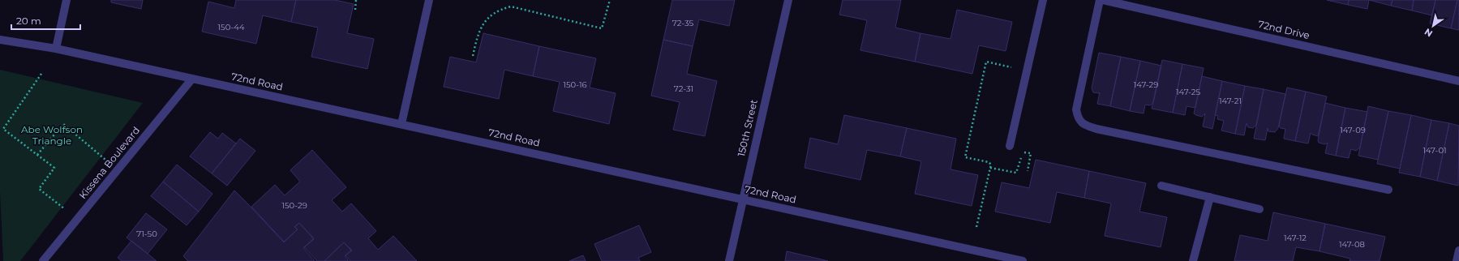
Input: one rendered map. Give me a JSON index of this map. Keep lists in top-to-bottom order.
{
  "streets": {
    "street": [
      "72nd Drive",
      "72nd Road",
      "150th Street",
      "Kissena Boulevard"
    ]
  },
  "crossings": [
    ["72nd Road", "150th Street"],
    ["72nd Road", "Kissena Boulevard"]
  ],
  "parks": ["Abe Wolfson Triangle"],
  "house_numbers": [
    "72-35",
    "150-44",
    "150-16",
    "147-29",
    "72-31",
    "147-25",
    "147-21",
    "147-09",
    "147-01",
    "150-29",
    "71-50",
    "147-12",
    "147-08"
  ],
  "scale_bar": "20 m",
  "north": "bottom left"
}
